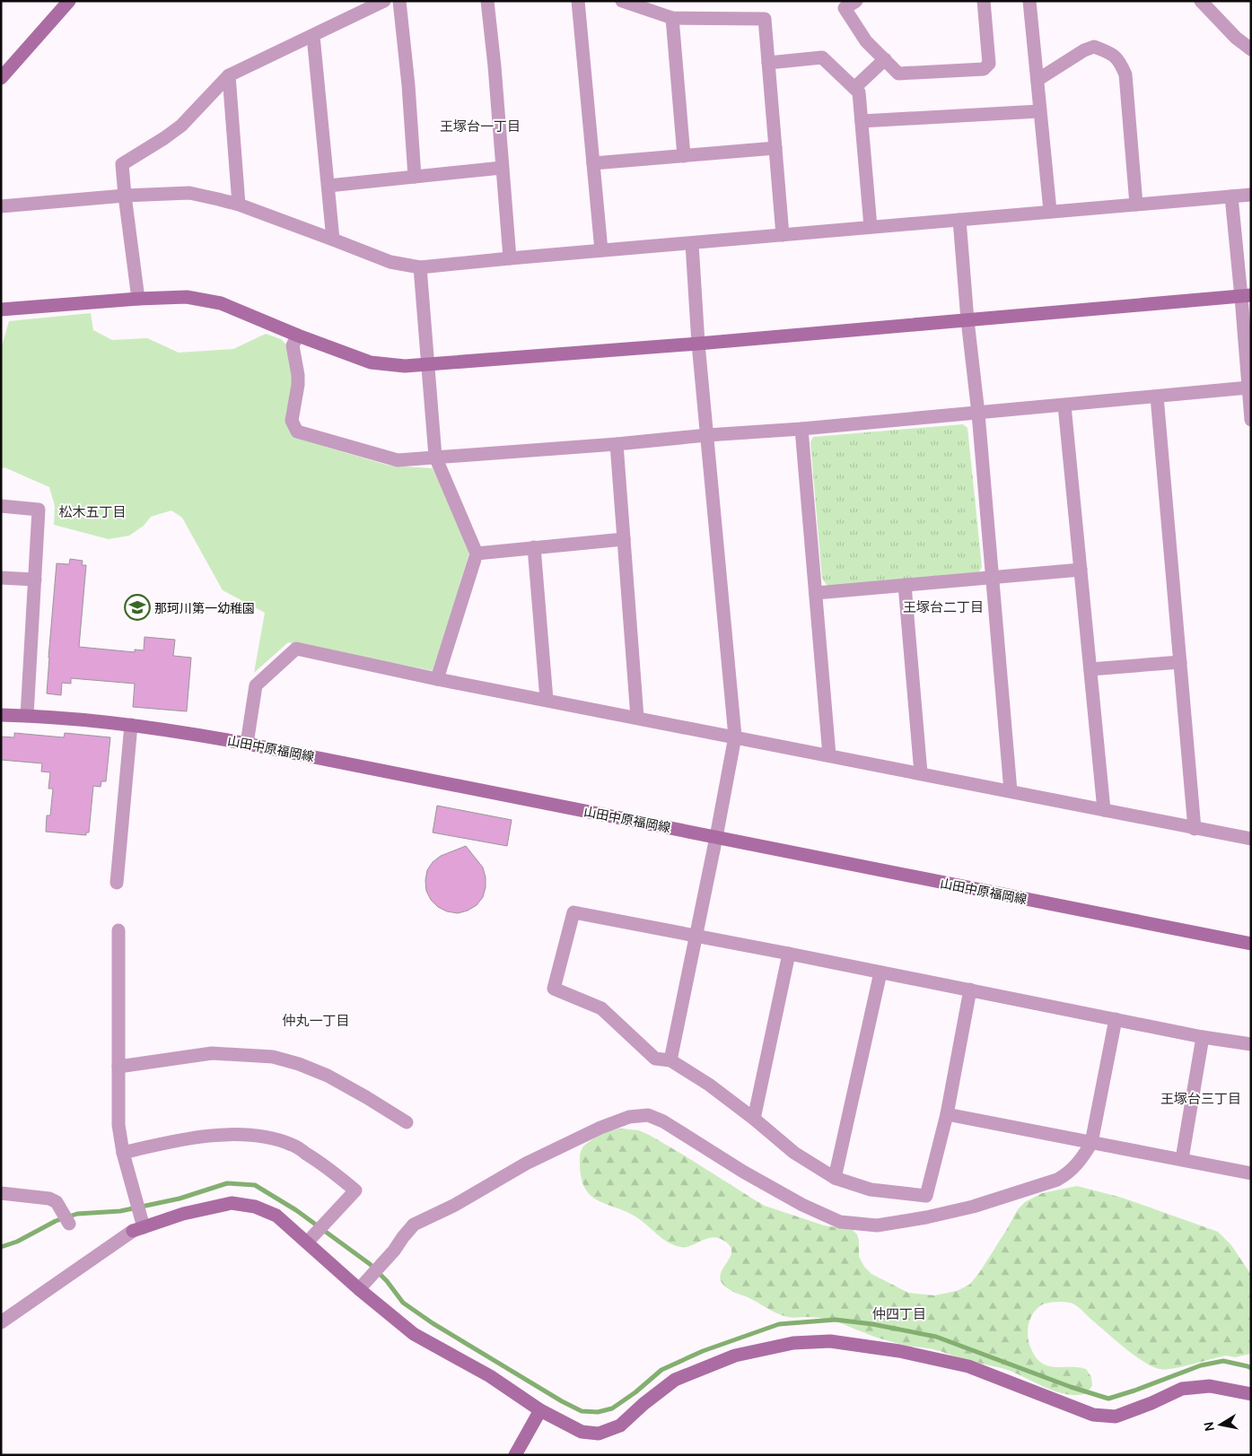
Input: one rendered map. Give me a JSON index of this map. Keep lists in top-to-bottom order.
{
  "streets": {
    "street": ["山田中原福岡線"]
  },
  "districts": [
    "王塚台一丁目",
    "松木五丁目",
    "王塚台二丁目",
    "仲丸一丁目",
    "王塚台三丁目",
    "仲四丁目"
  ],
  "places": {
    "school or university": ["那珂川第一幼稚園"]
  },
  "north": "left"
}
